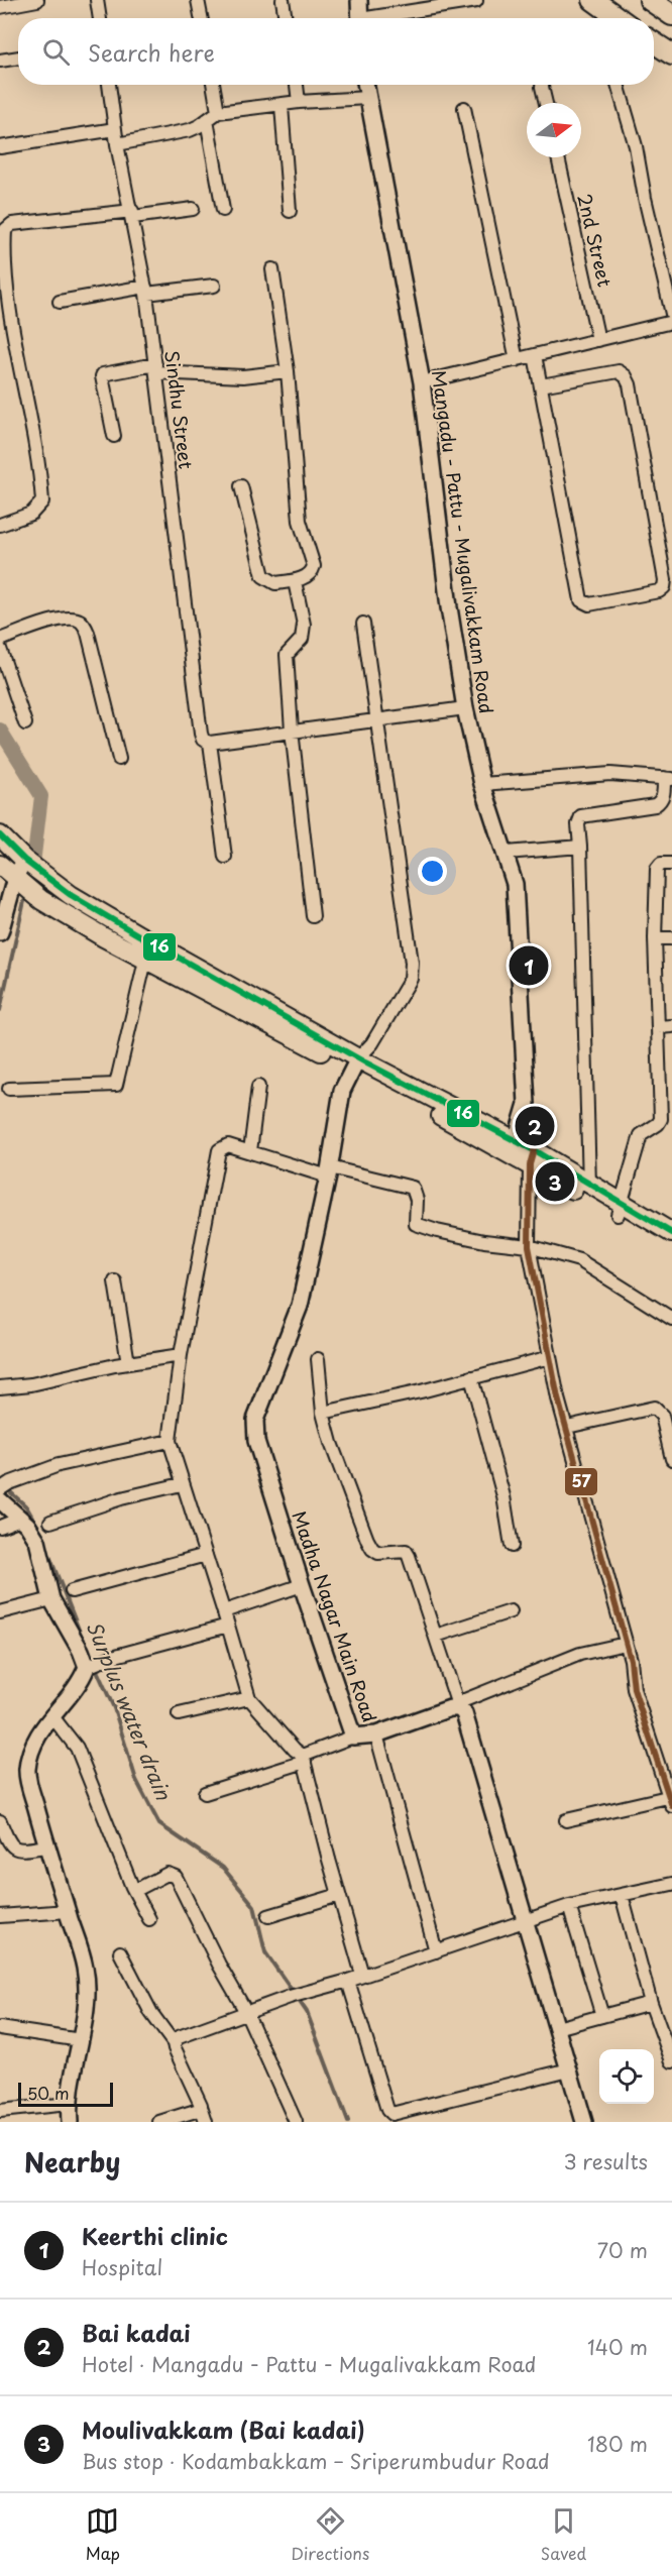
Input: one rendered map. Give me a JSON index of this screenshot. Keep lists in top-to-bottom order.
{
  "streets": {
    "street": [
      "2nd Street",
      "Sindhu Street",
      "Mangadu - Pattu - Mugalivakkam Road",
      "Madha Nagar Main Road"
    ]
  },
  "water": ["Surplus water drain"],
  "lines": ["transit line 16", "transit line 57"],
  "scale_bar": "50 m",
  "north": "right",
  "page": {
    "search": "Search here",
    "pins": ["1", "2", "3"],
    "scale": "50 m",
    "heading": ["Nearby", "3 results"],
    "list": [
      {
        "mark": "1",
        "name": "Keerthi clinic",
        "note": "Hospital",
        "value": "70 m"
      },
      {
        "mark": "2",
        "name": "Bai kadai",
        "note": "Hotel · Mangadu - Pattu - Mugalivakkam Road",
        "value": "140 m"
      },
      {
        "mark": "3",
        "name": "Moulivakkam (Bai kadai)",
        "note": "Bus stop · Kodambakkam – Sriperumbudur Road",
        "value": "180 m"
      }
    ],
    "nav": ["Map", "Directions", "Saved"]
  }
}
